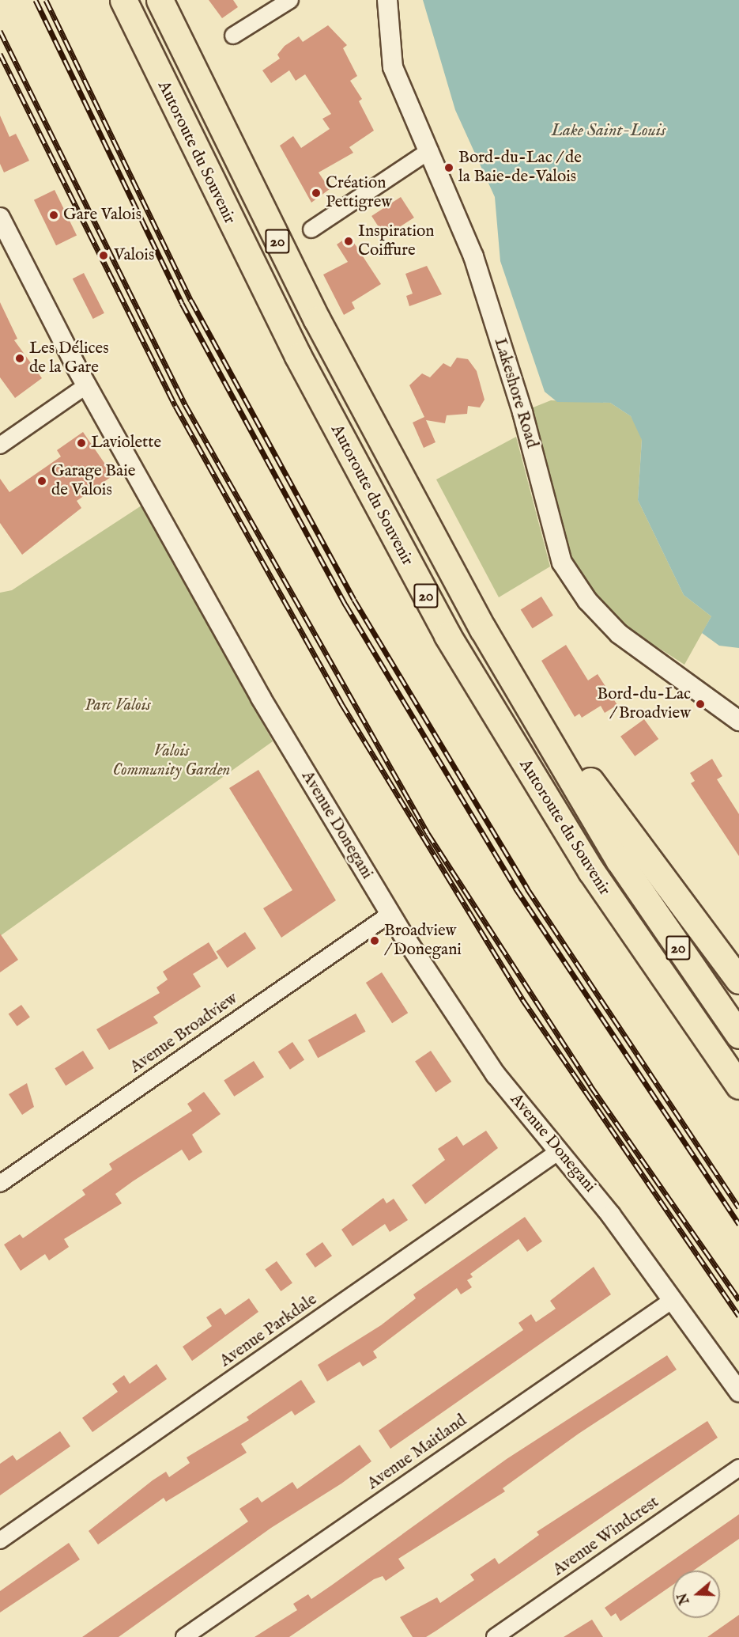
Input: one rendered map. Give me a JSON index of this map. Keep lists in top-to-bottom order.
{
  "streets": {
    "highway": ["Autoroute du Souvenir", "20"],
    "street": [
      "Lakeshore Road",
      "Avenue Donegani",
      "Avenue Broadview",
      "Avenue Parkdale",
      "Avenue Maitland",
      "Avenue Windcrest"
    ]
  },
  "crossings": [
    ["Avenue Donegani", "Avenue Broadview"],
    ["Avenue Donegani", "Avenue Parkdale"],
    ["Avenue Donegani", "Avenue Maitland"]
  ],
  "water": ["Lake Saint-Louis"],
  "parks": ["Parc Valois", "Valois Community Garden"],
  "places": [
    "Bord-du-Lac / de la Baie-de-Valois",
    "Création Pettigrew",
    "Gare Valois",
    "Inspiration Coiffure",
    "Valois",
    "Les Délices de la Gare",
    "Laviolette",
    "Garage Baie de Valois",
    "Bord-du-Lac / Broadview",
    "Broadview / Donegani"
  ],
  "north": "left"
}
